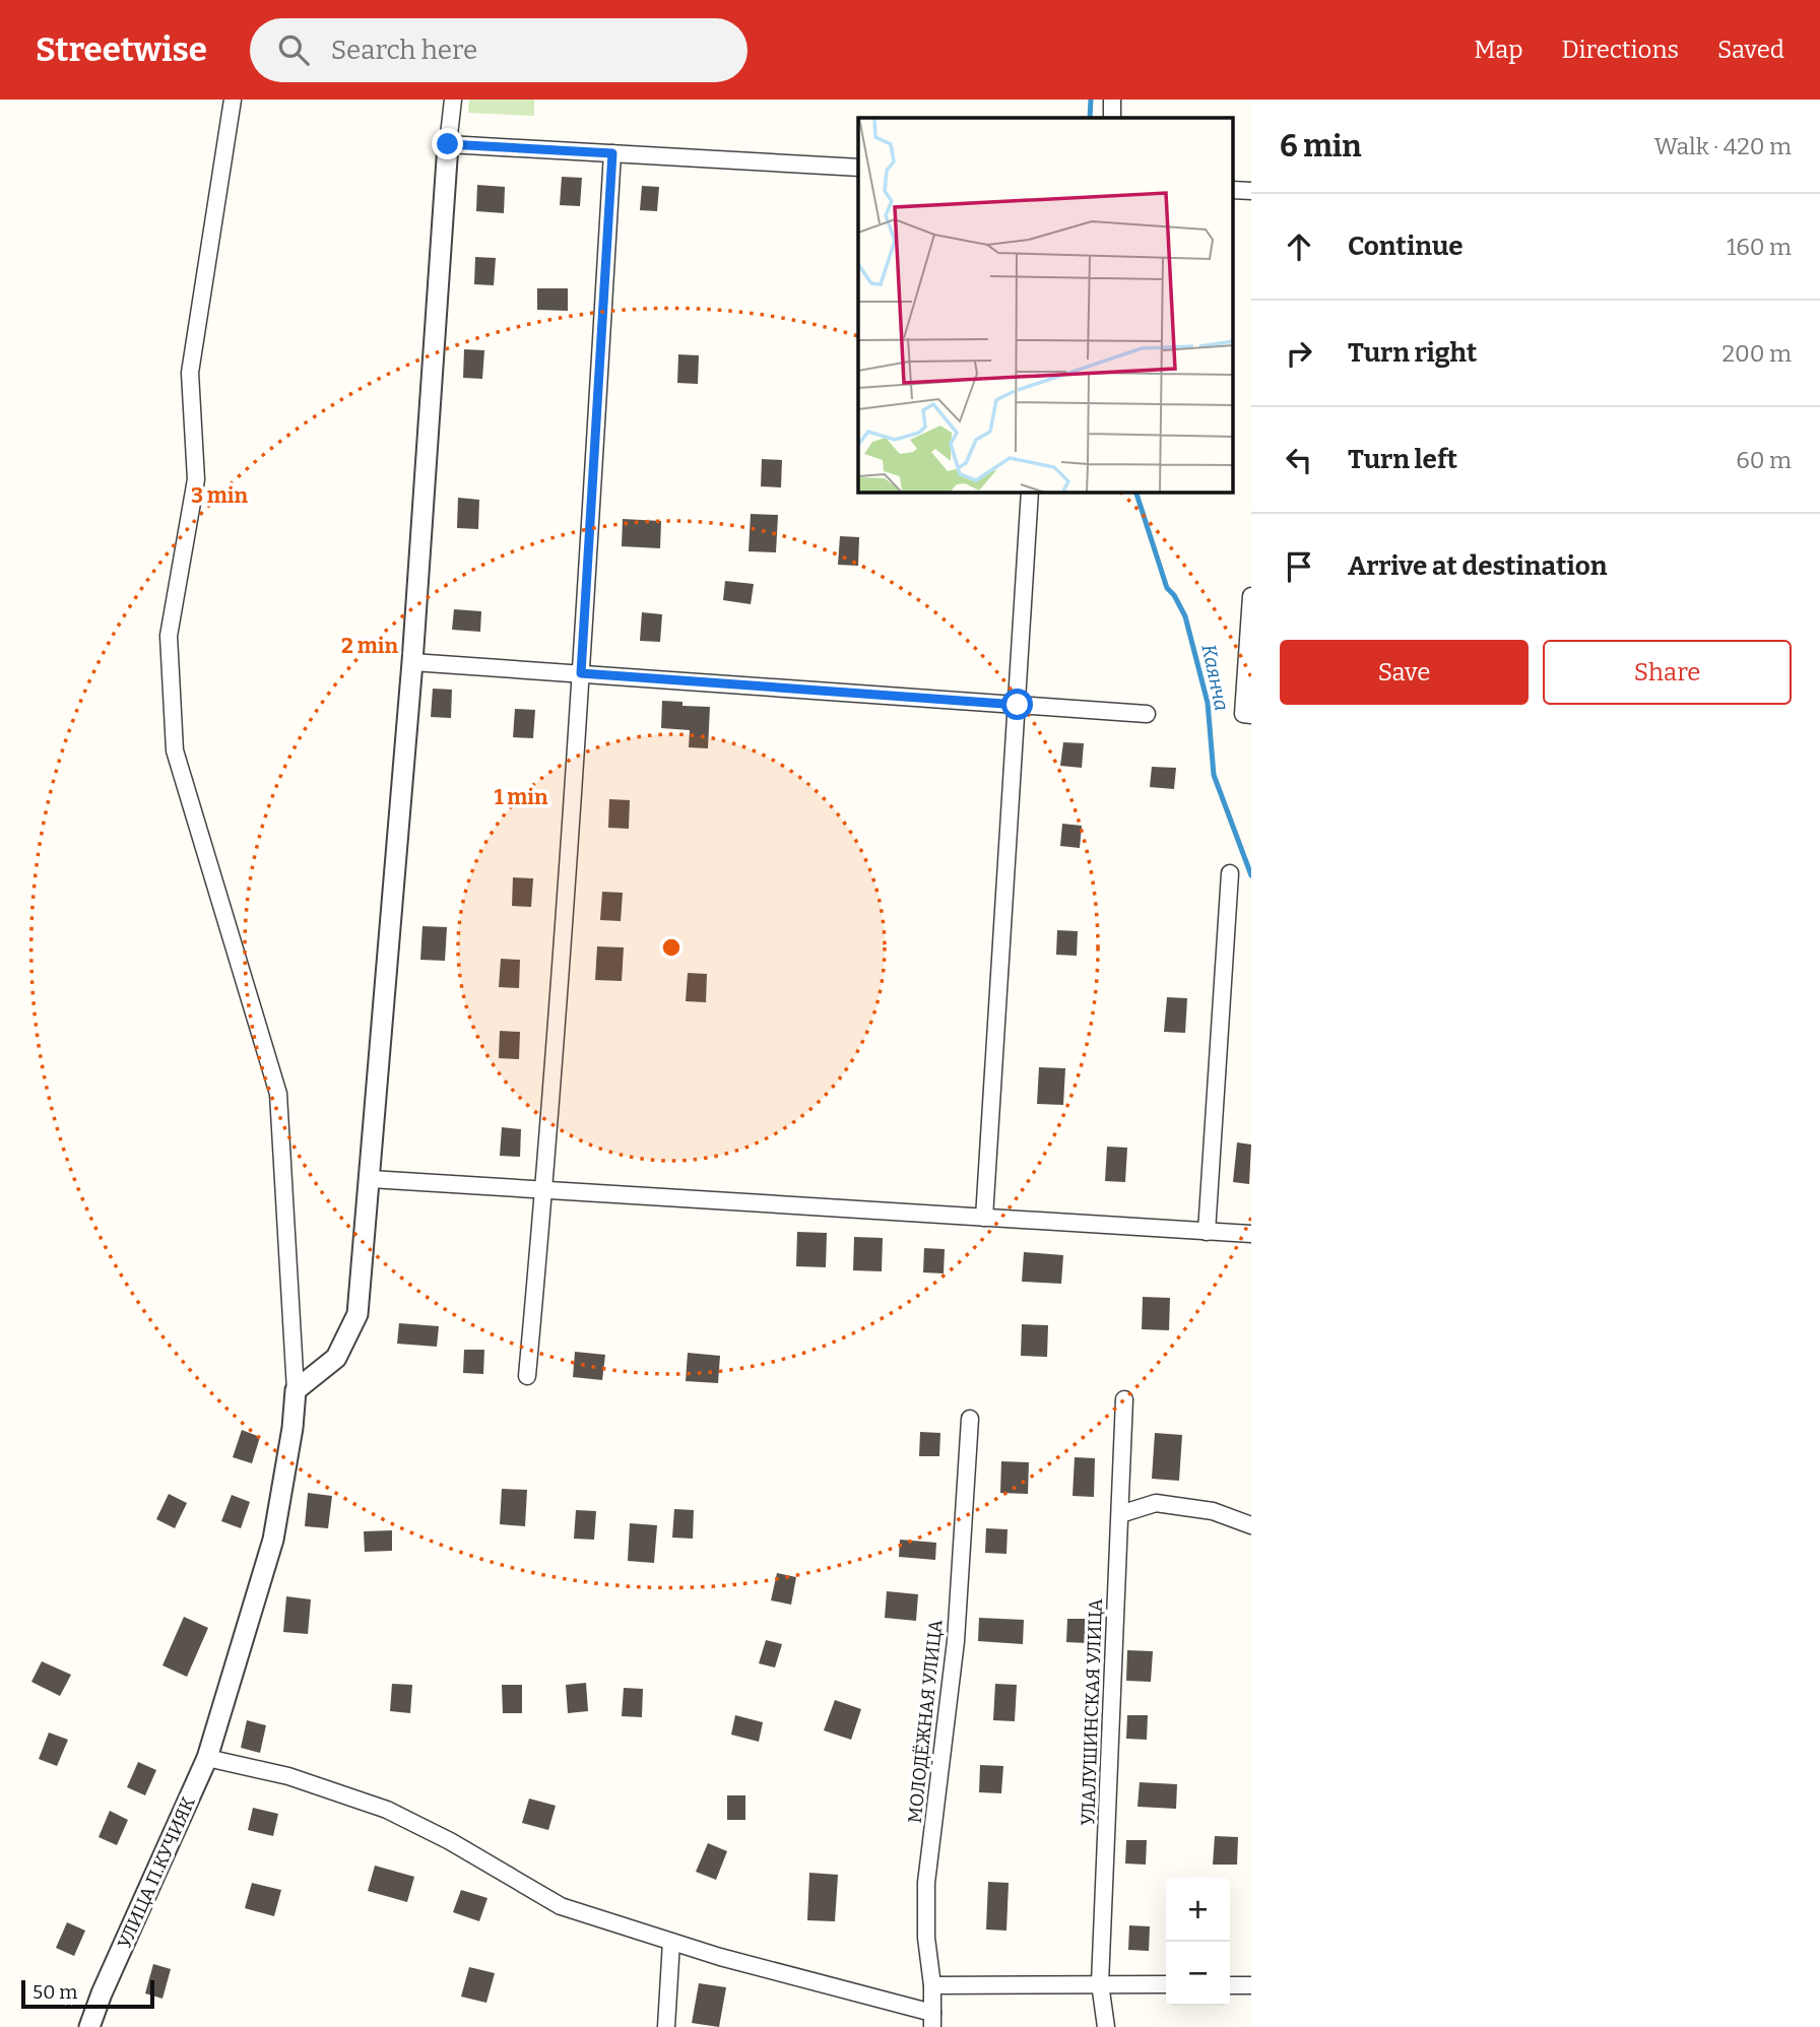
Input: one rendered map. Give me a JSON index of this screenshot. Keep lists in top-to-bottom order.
{
  "streets": {
    "street": ["УЛАЛУШИНСКАЯ УЛИЦА", "МОЛОДЁЖНАЯ УЛИЦА", "УЛИЦА П.КУЧИЯК"]
  },
  "water": ["Каянча"],
  "scale_bar": "50 m",
  "page": {
    "header": "Streetwise",
    "search": "Search here",
    "nav": ["Map", "Directions", "Saved"],
    "heading": ["6 min", "Walk · 420 m"],
    "list": [
      ["Continue", "160 m"],
      ["Turn right", "200 m"],
      ["Turn left", "60 m"],
      "Arrive at destination"
    ],
    "buttons": ["Save", "Share"],
    "map_buttons": ["+", "−"],
    "scale": "50 m"
  },
  "rings": ["3 min", "2 min", "1 min"]
}
